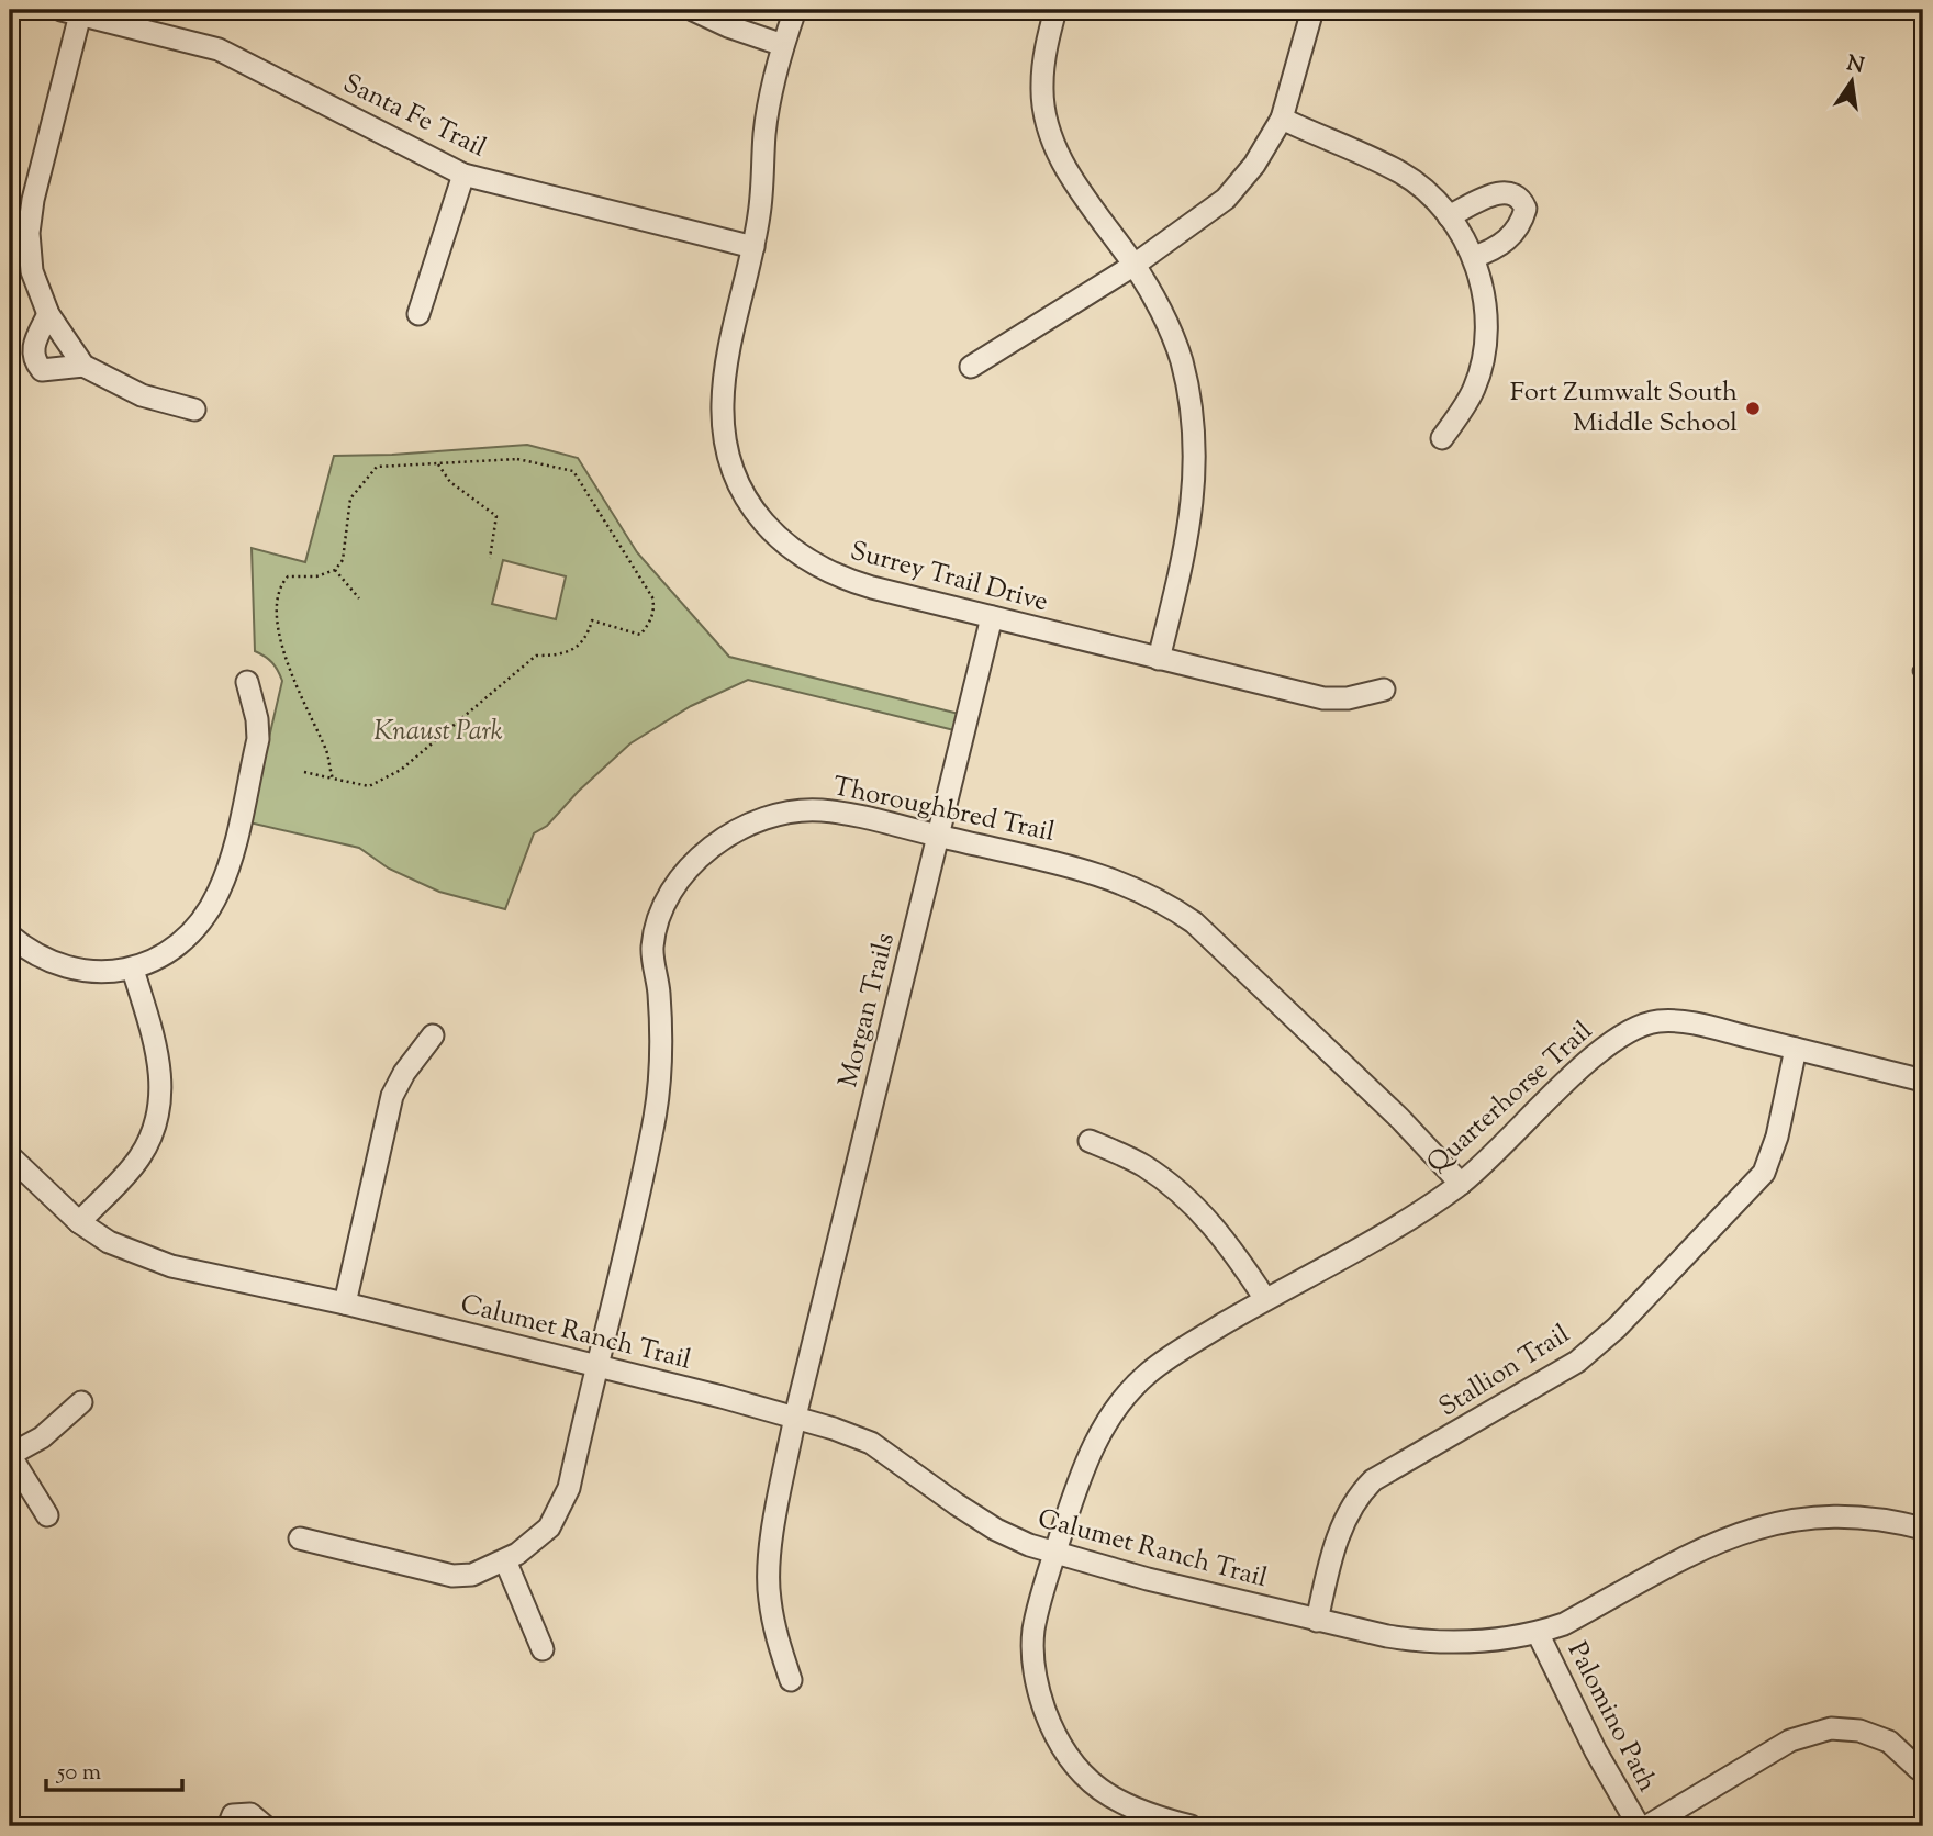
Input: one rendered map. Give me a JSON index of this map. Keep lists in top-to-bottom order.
{
  "streets": {
    "street": [
      "Santa Fe Trail",
      "Surrey Trail Drive",
      "Thoroughbred Trail",
      "Morgan Trails",
      "Quarterhorse Trail",
      "Calumet Ranch Trail",
      "Stallion Trail",
      "Palomino Path"
    ]
  },
  "crossings": [
    ["Santa Fe Trail", "Surrey Trail Drive"],
    ["Surrey Trail Drive", "Morgan Trails"],
    ["Thoroughbred Trail", "Morgan Trails"],
    ["Thoroughbred Trail", "Quarterhorse Trail"],
    ["Thoroughbred Trail", "Calumet Ranch Trail"],
    ["Morgan Trails", "Calumet Ranch Trail"],
    ["Quarterhorse Trail", "Calumet Ranch Trail"],
    ["Quarterhorse Trail", "Stallion Trail"],
    ["Calumet Ranch Trail", "Stallion Trail"],
    ["Calumet Ranch Trail", "Palomino Path"]
  ],
  "parks": ["Knaust Park"],
  "places": ["Fort Zumwalt South Middle School"],
  "scale_bar": "50 m",
  "north": "top"
}
